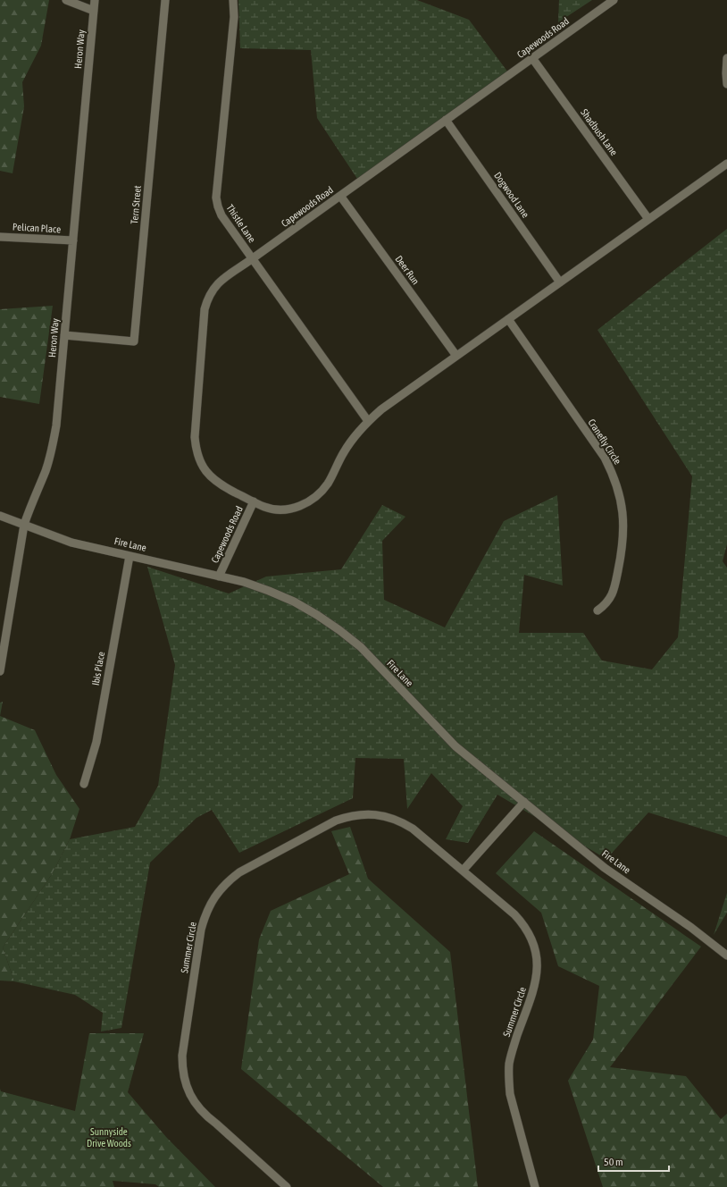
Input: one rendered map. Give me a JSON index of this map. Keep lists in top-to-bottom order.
{
  "streets": {
    "street": [
      "Capewoods Road",
      "Heron Way",
      "Shadbush Lane",
      "Dogwood Lane",
      "Tern Street",
      "Thistle Lane",
      "Pelican Place",
      "Deer Run",
      "Cranefly Circle",
      "Fire Lane",
      "Ibis Place",
      "Summer Circle"
    ]
  },
  "crossings": [
    ["Capewoods Road", "Shadbush Lane"],
    ["Capewoods Road", "Dogwood Lane"],
    ["Capewoods Road", "Thistle Lane"],
    ["Capewoods Road", "Deer Run"],
    ["Capewoods Road", "Cranefly Circle"],
    ["Capewoods Road", "Fire Lane"],
    ["Heron Way", "Tern Street"],
    ["Heron Way", "Pelican Place"],
    ["Heron Way", "Fire Lane"],
    ["Fire Lane", "Ibis Place"]
  ],
  "parks": ["Sunnyside Drive Woods"],
  "scale_bar": "50 m"
}
